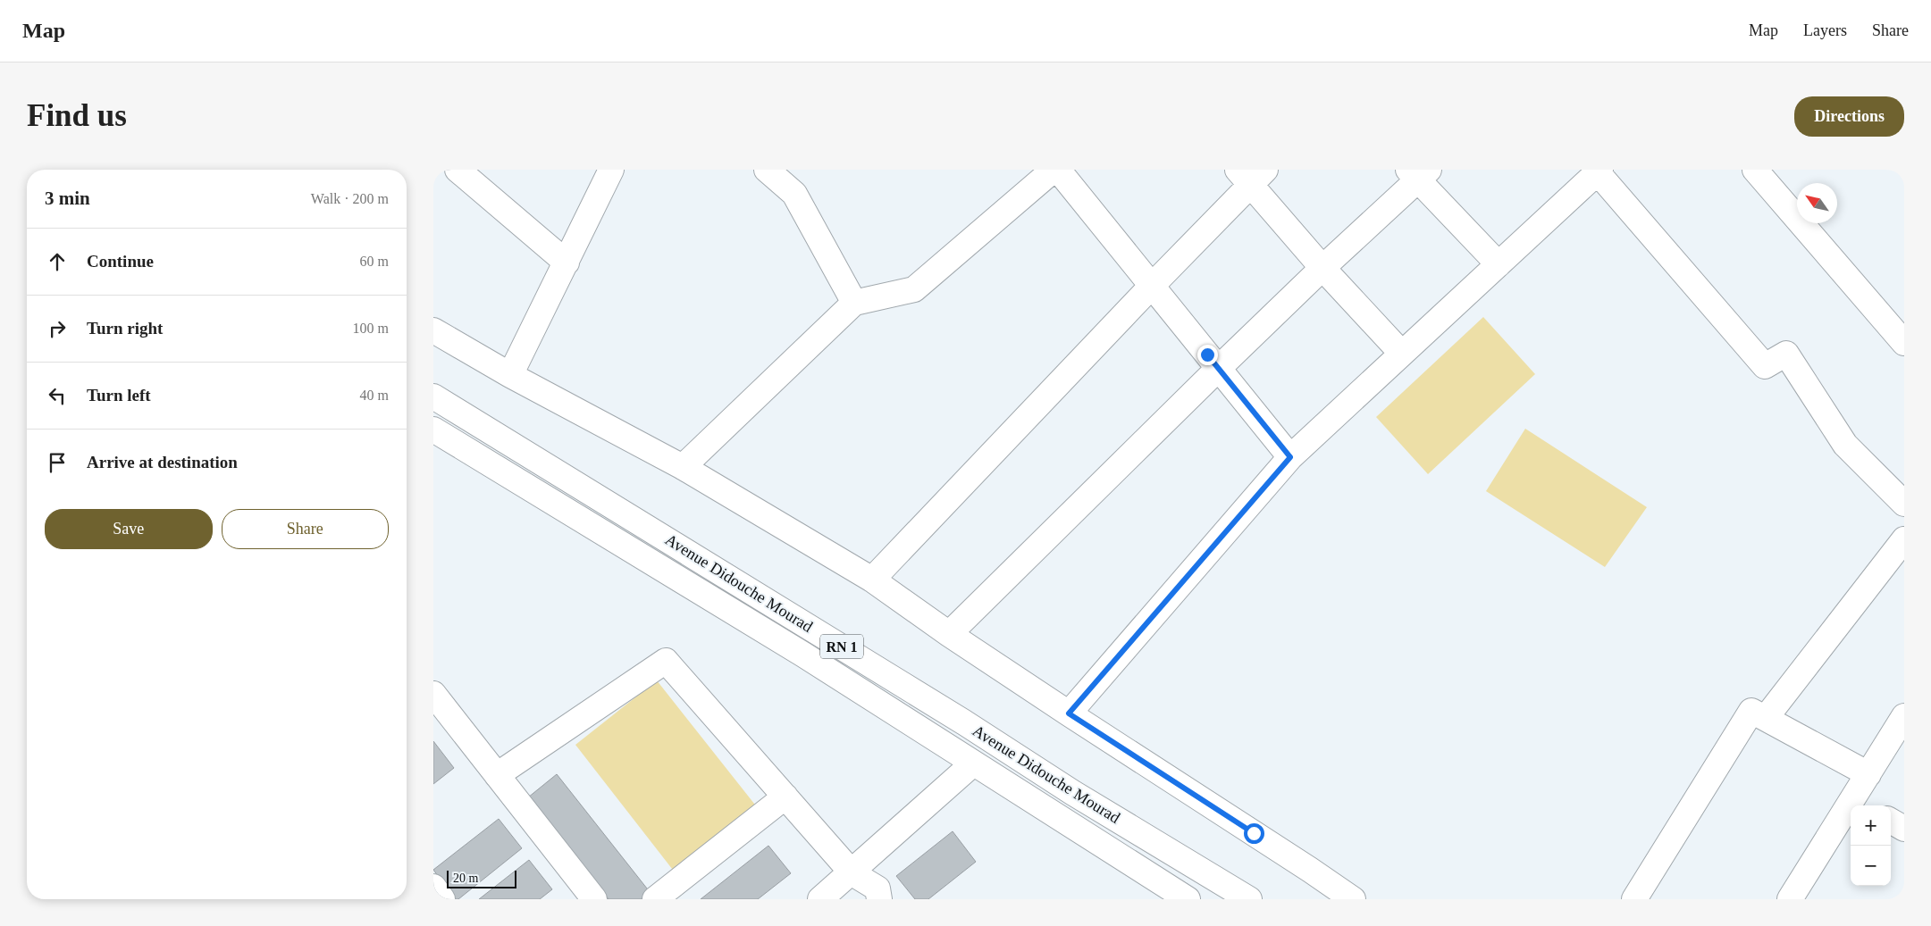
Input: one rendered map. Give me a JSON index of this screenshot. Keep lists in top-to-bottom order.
{
  "streets": {
    "street": ["Avenue Didouche Mourad", "RN 1"]
  },
  "scale_bar": "20 m",
  "north": "top left",
  "page": {
    "header": "Map",
    "nav": ["Map", "Layers", "Share"],
    "buttons": [
      "Directions",
      ["Save", "Share"]
    ],
    "title": "Find us",
    "heading": ["3 min", "Walk · 200 m"],
    "list": [
      ["Continue", "60 m"],
      ["Turn right", "100 m"],
      ["Turn left", "40 m"],
      "Arrive at destination"
    ],
    "map_buttons": ["+", "−"],
    "scale": "20 m"
  }
}
